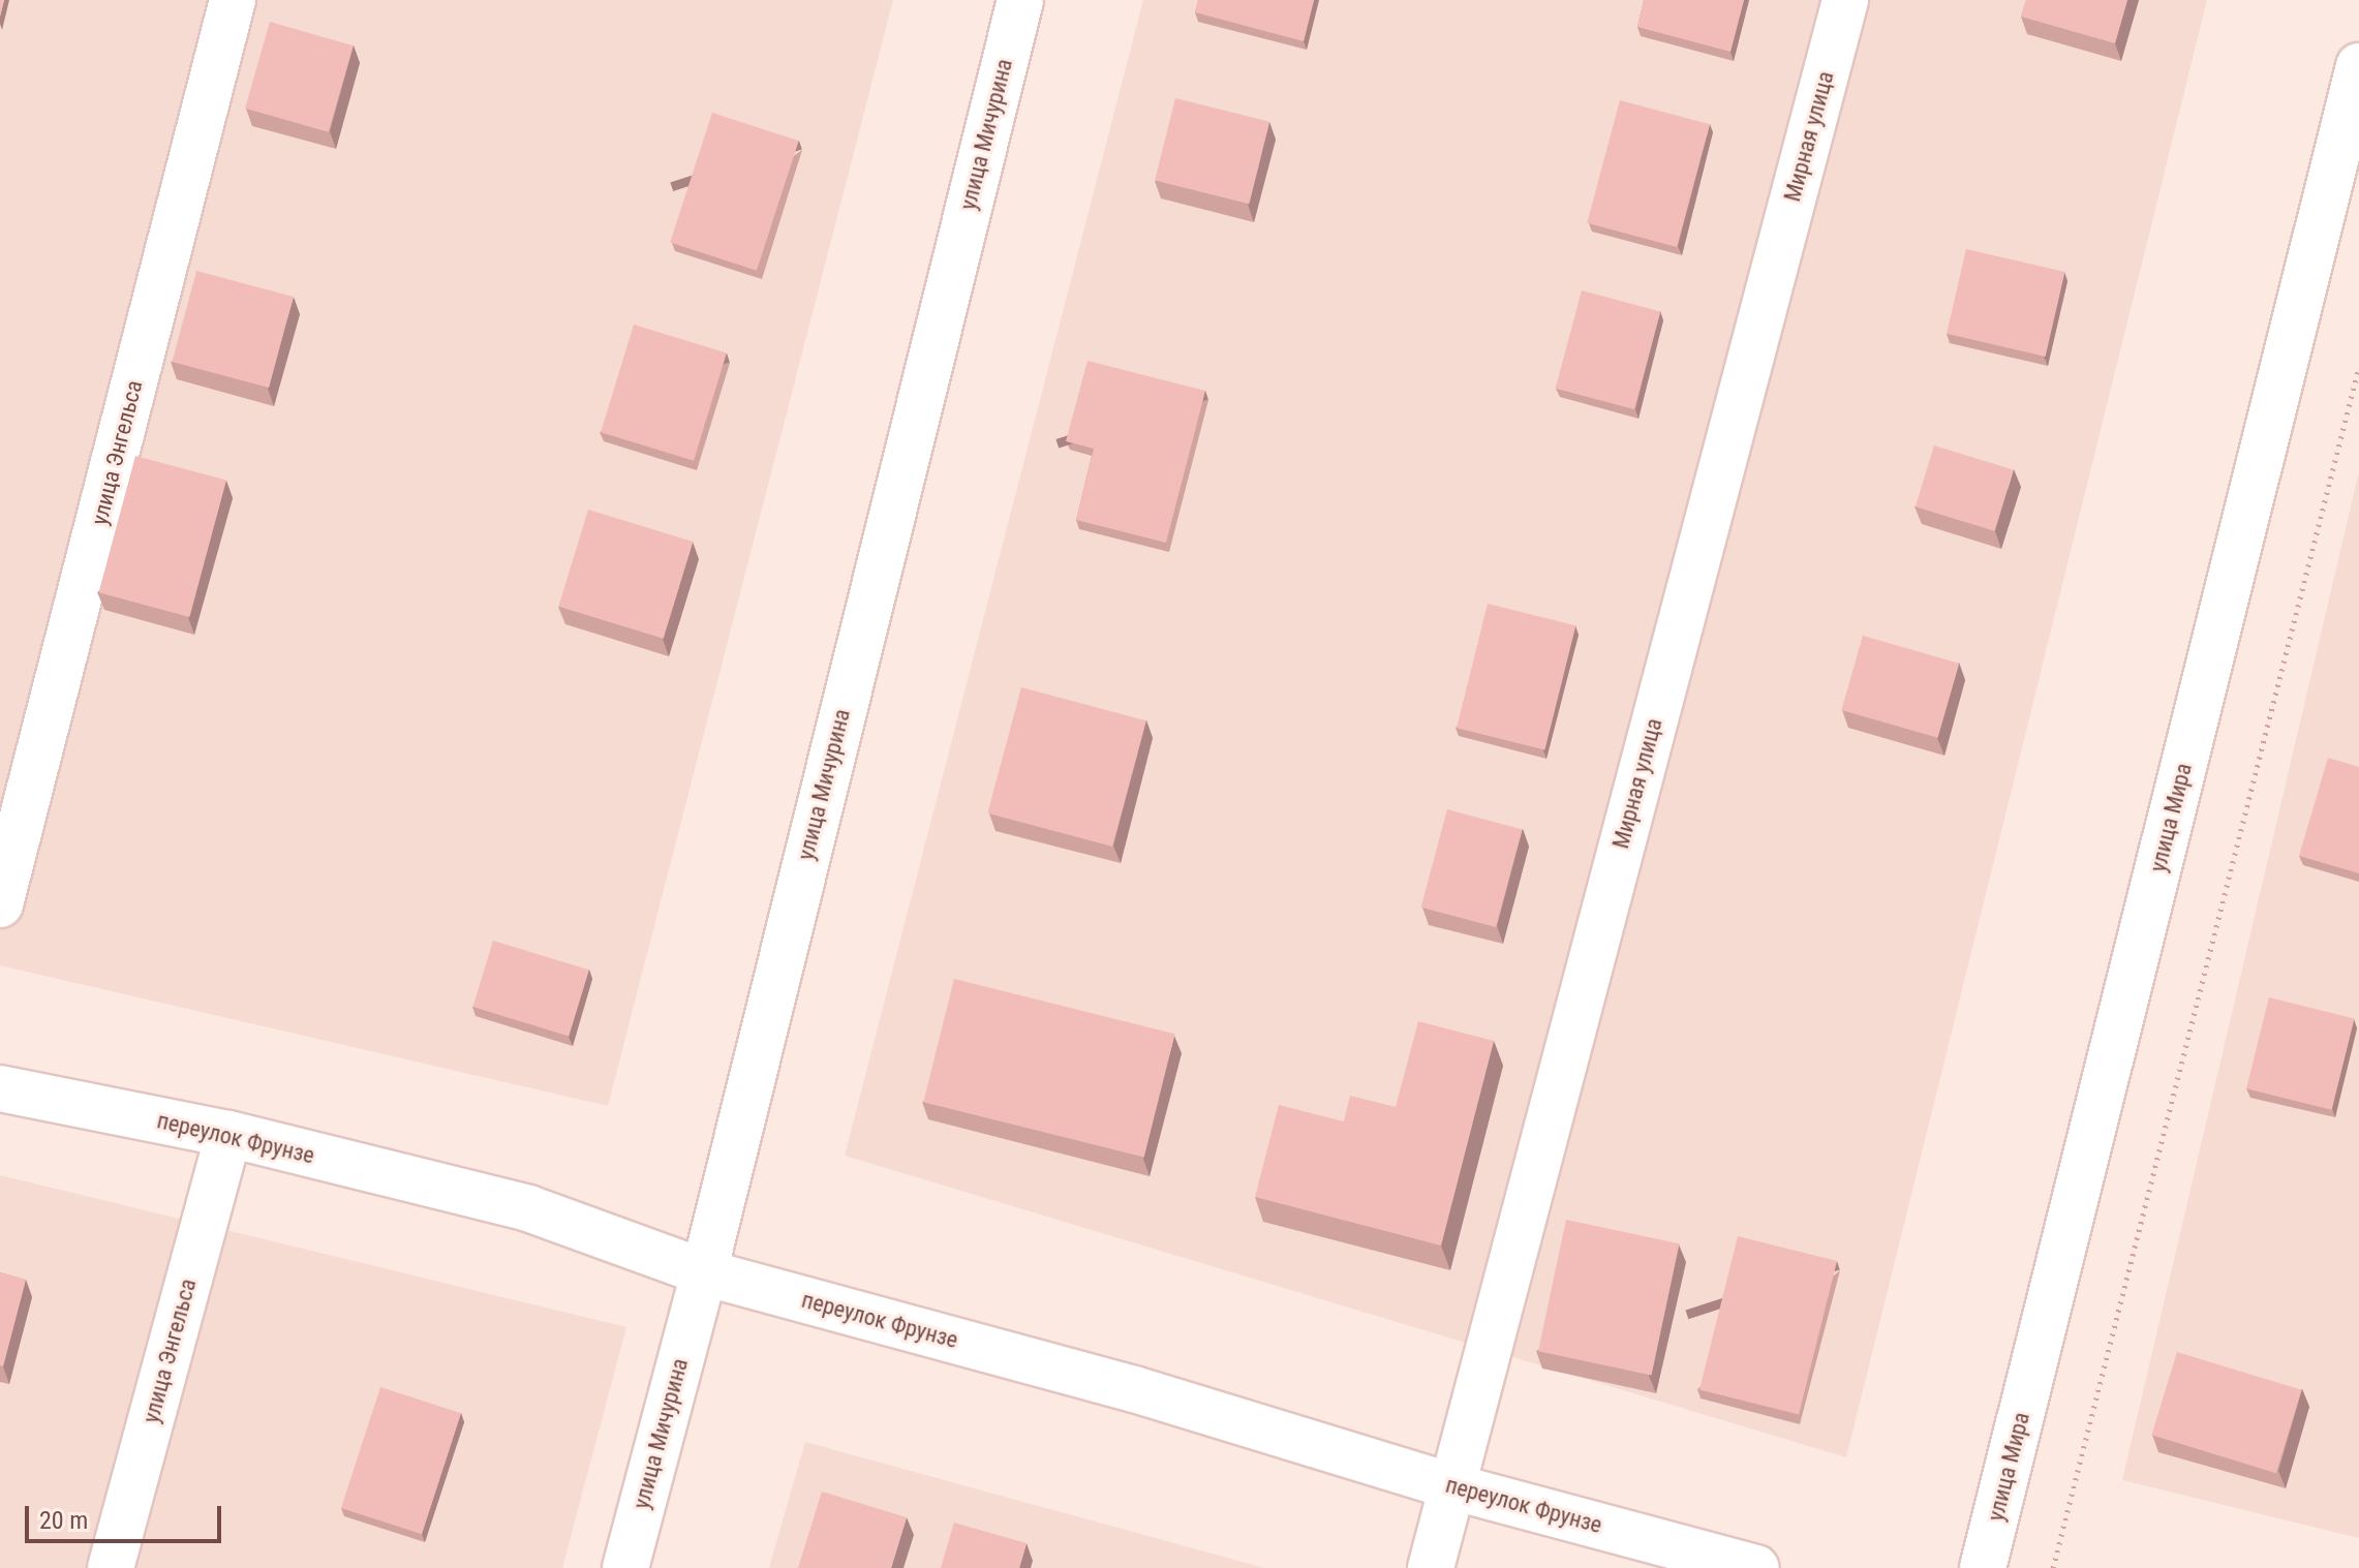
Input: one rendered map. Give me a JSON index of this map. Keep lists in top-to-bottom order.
{
  "streets": {
    "street": [
      "улица Мичурина",
      "Мирная улица",
      "улица Энгельса",
      "улица Мира",
      "переулок Фрунзе"
    ]
  },
  "crossings": [
    ["улица Мичурина", "переулок Фрунзе"],
    ["Мирная улица", "переулок Фрунзе"],
    ["улица Энгельса", "переулок Фрунзе"]
  ],
  "scale_bar": "20 m"
}
